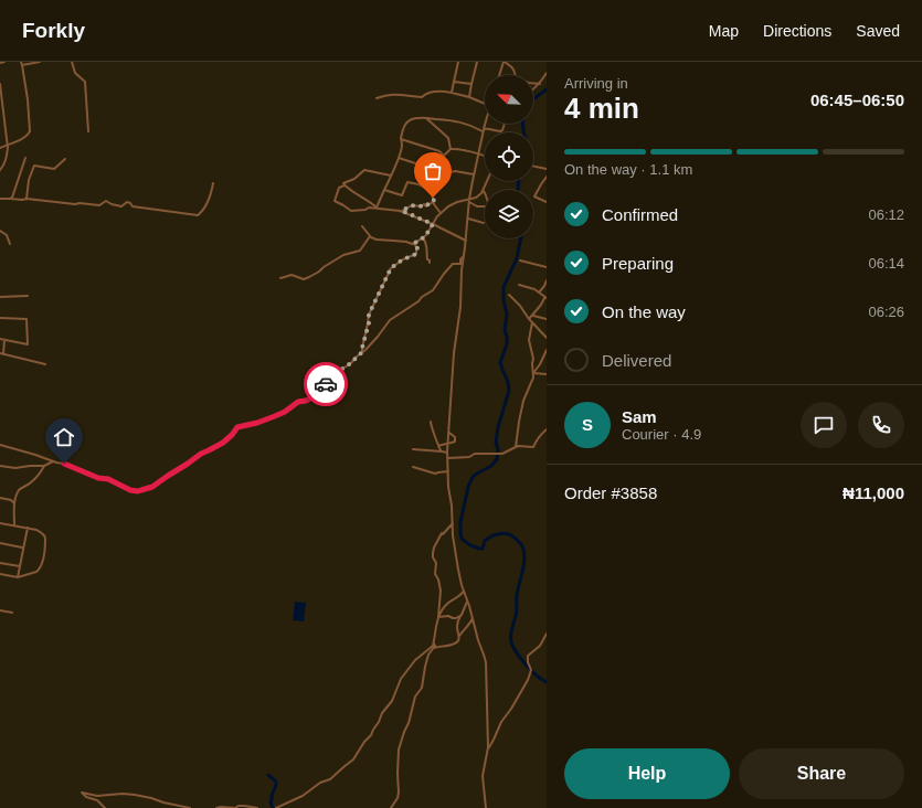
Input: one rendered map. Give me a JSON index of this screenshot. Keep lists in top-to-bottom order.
{
  "north": "top left",
  "page": {
    "header": "Forkly",
    "nav": ["Map", "Directions", "Saved"],
    "heading": ["4 min", "Arriving in", "06:45–06:50"],
    "panel": [
      "Sam",
      "Courier · 4.9",
      "Order #3858",
      "₦11,000"
    ],
    "bar": "On the way · 1.1 km",
    "list": [
      ["Confirmed", "06:12"],
      ["Preparing", "06:14"],
      ["On the way", "06:26"],
      "Delivered"
    ],
    "round": "S",
    "buttons": ["Help", "Share"]
  }
}
